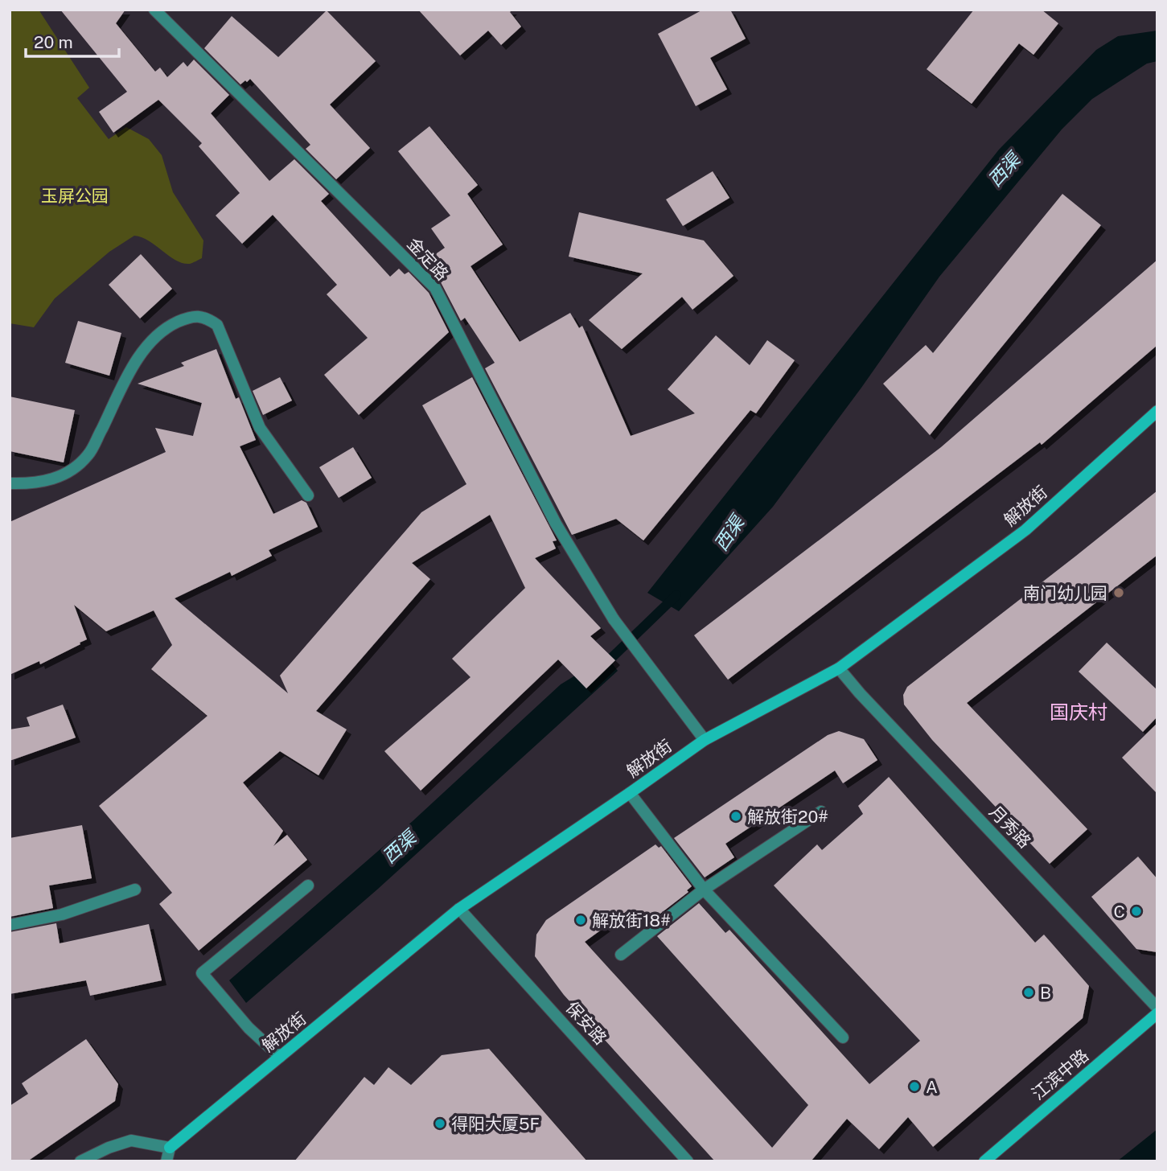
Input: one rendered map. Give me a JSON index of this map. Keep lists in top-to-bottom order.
{
  "streets": {
    "street": [
      "金定路",
      "解放街",
      "月秀路",
      "保安路",
      "江滨中路"
    ]
  },
  "crossings": [
    ["金定路", "解放街"],
    ["解放街", "月秀路"],
    ["解放街", "保安路"]
  ],
  "districts": ["国庆村"],
  "water": ["西渠"],
  "parks": ["玉屏公园"],
  "places": [
    "南门幼儿园",
    "解放街20#",
    "C",
    "解放街18#",
    "B",
    "A",
    "得阳大厦5F"
  ],
  "scale_bar": "20 m"
}
